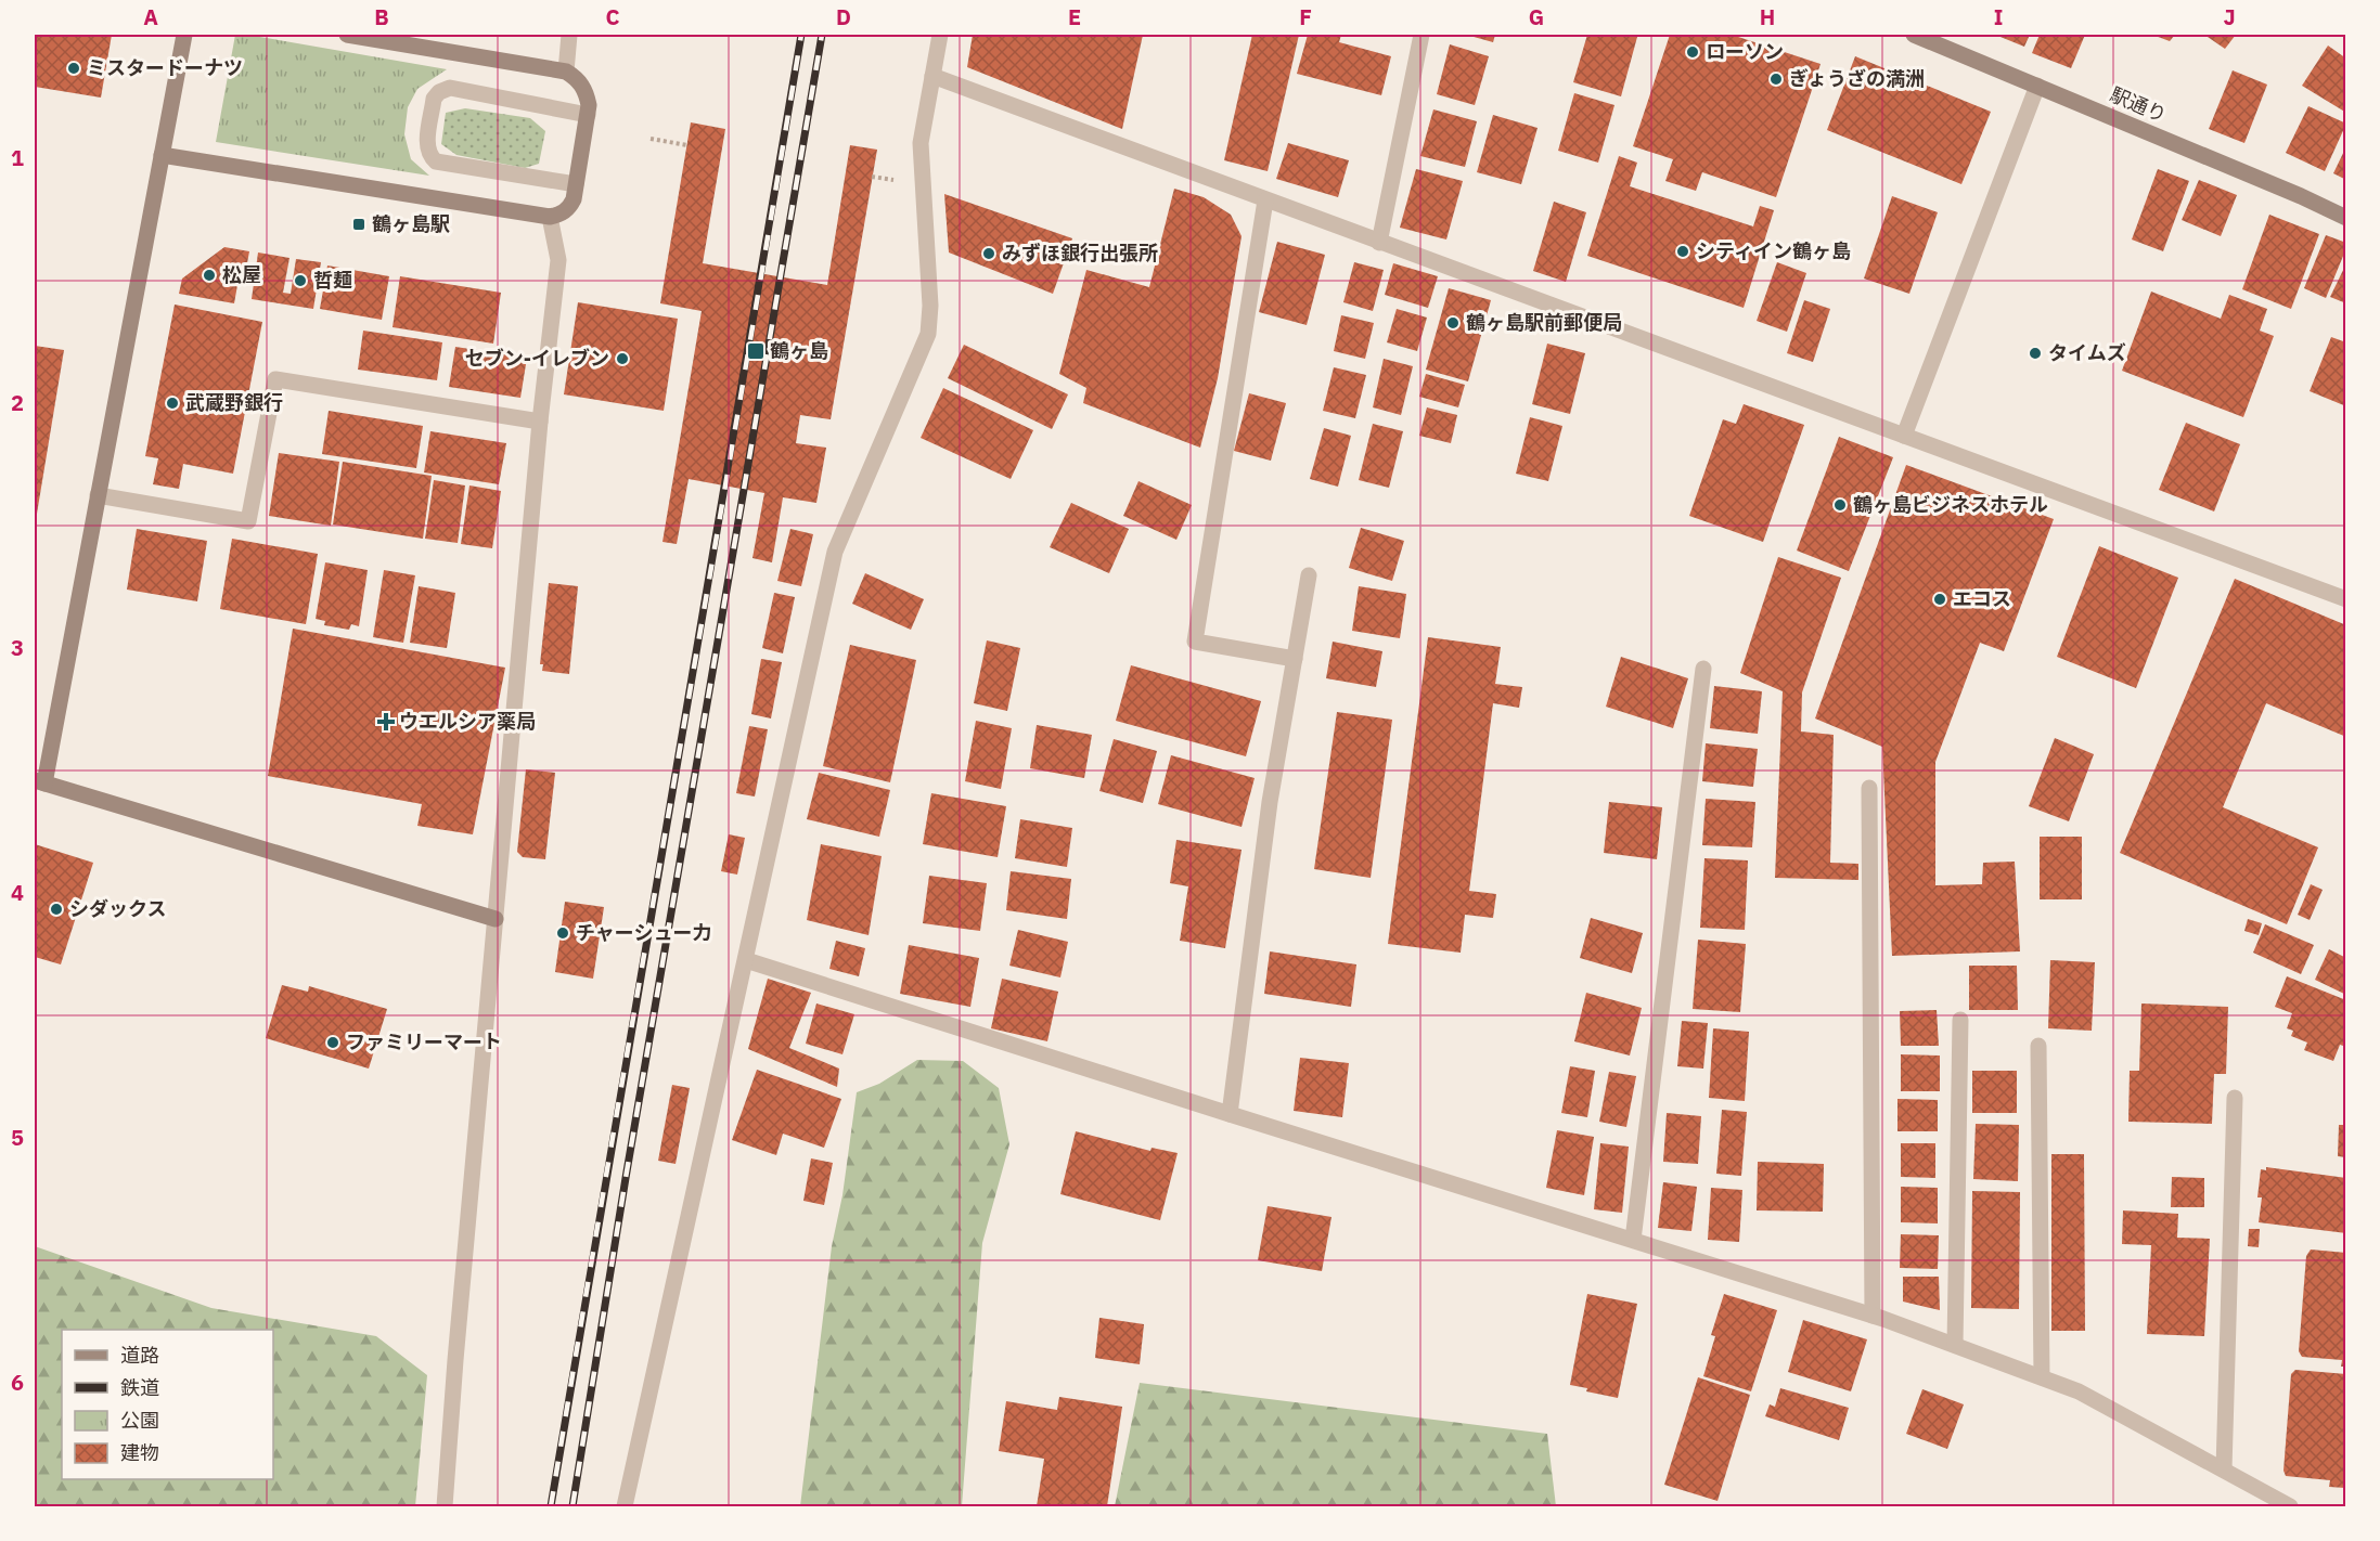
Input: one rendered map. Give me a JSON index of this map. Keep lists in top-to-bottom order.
{
  "streets": {
    "street": ["駅通り"]
  },
  "places": {
    "other": [
      "ローソン",
      "ミスタードーナツ",
      "ぎょうざの満洲",
      "シティイン鶴ヶ島",
      "みずほ銀行出張所",
      "松屋",
      "哲麺",
      "鶴ヶ島駅前郵便局",
      "タイムズ",
      "セブン-イレブン",
      "武蔵野銀行",
      "鶴ヶ島ビジネスホテル",
      "エコス",
      "シダックス",
      "チャーシュー力",
      "ファミリーマート"
    ],
    "transit": ["鶴ヶ島駅", "鶴ヶ島"],
    "health": ["ウエルシア薬局"]
  },
  "legend": [
    "道路",
    "鉄道",
    "公園",
    "建物"
  ],
  "grid": {
    "columns": [
      "A",
      "B",
      "C",
      "D",
      "E",
      "F",
      "G",
      "H",
      "I",
      "J"
    ],
    "rows": [
      "1",
      "2",
      "3",
      "4",
      "5",
      "6"
    ]
  }
}
